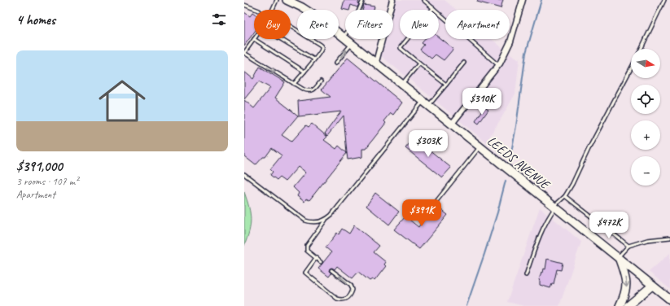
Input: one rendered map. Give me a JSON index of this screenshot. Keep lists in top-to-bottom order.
{
  "streets": {
    "street": ["LEEDS AVENUE"]
  },
  "north": "right",
  "page": {
    "heading": "4 homes",
    "chip": [
      "Buy",
      "Rent",
      "Filters",
      "New",
      "Apartment"
    ],
    "list": [
      {
        "name": "$391,000",
        "note": "3 rooms · 107 m² · Apartment"
      }
    ],
    "map_buttons": ["+", "−"],
    "price": [
      "$310K",
      "$303K",
      "$391K",
      "$472K"
    ]
  }
}
